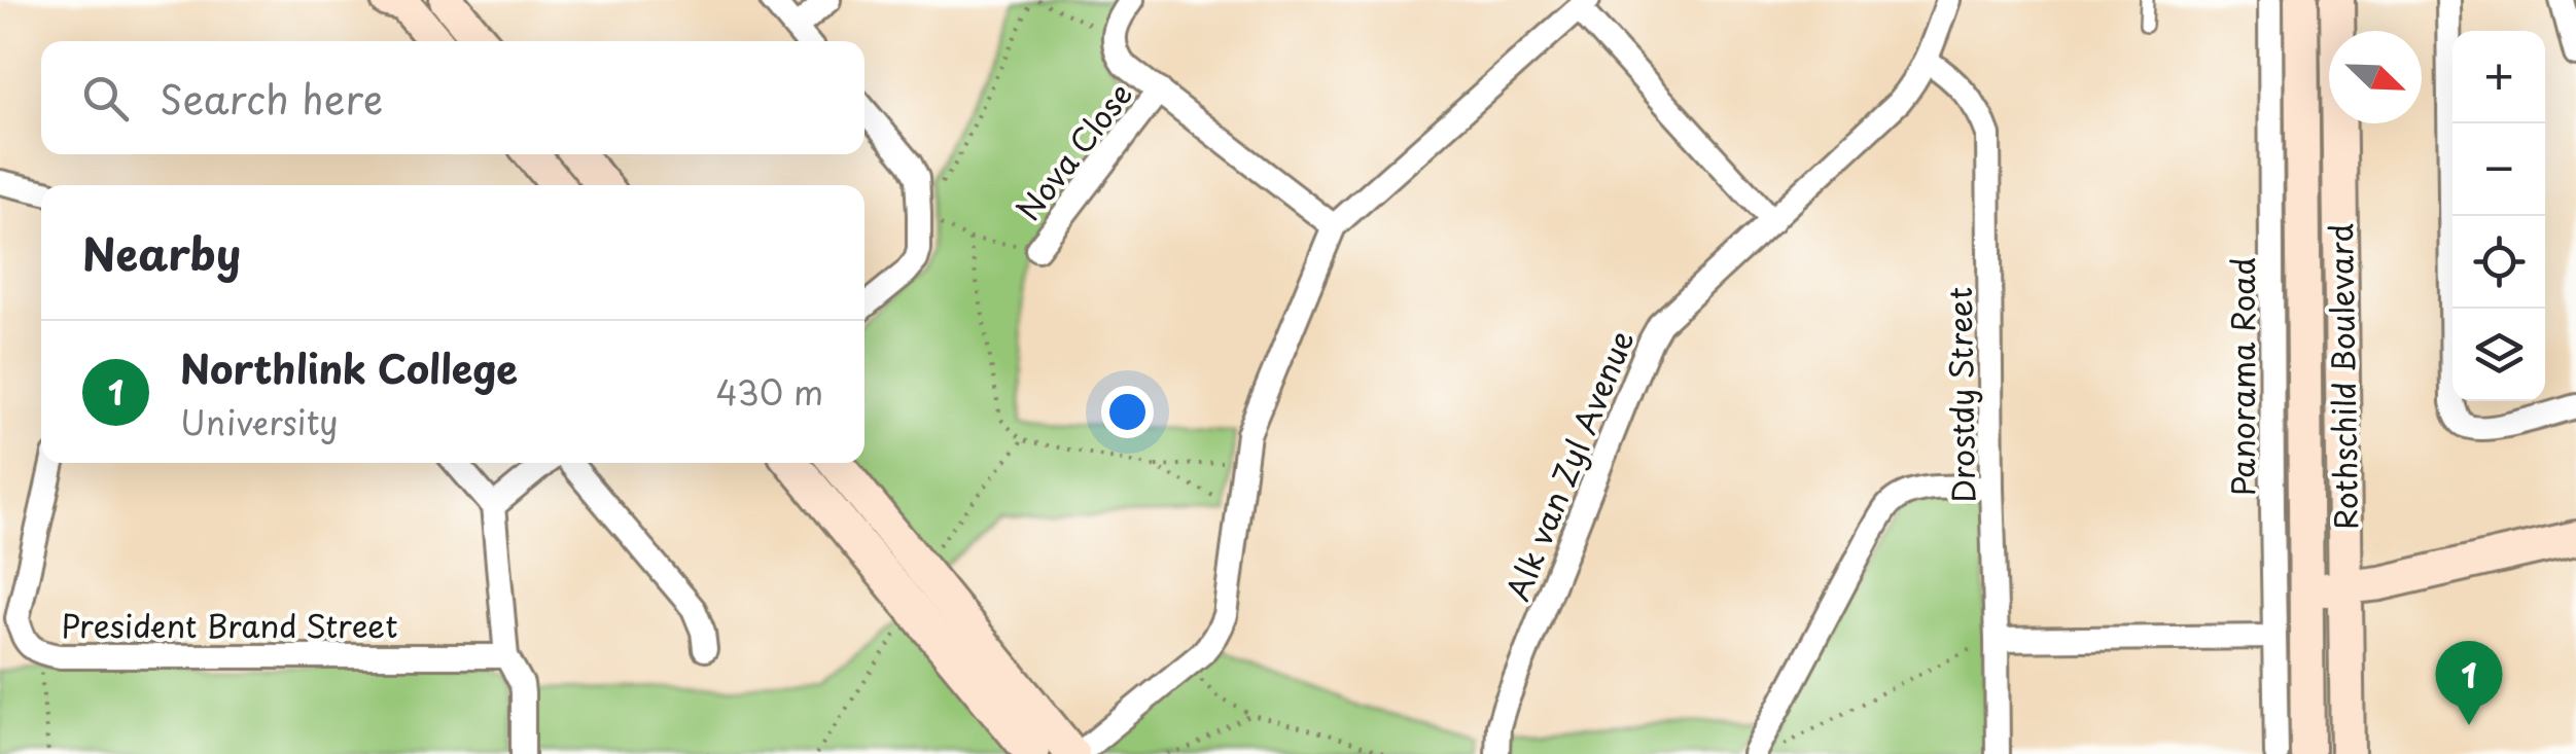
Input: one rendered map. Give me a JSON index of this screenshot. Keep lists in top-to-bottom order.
{
  "streets": {
    "street": [
      "Nova Close",
      "Panorama Road",
      "Rothschild Boulevard",
      "Drostdy Street",
      "Alk van Zyl Avenue",
      "President Brand Street"
    ]
  },
  "crossings": [
    ["Drostdy Street", "Alk van Zyl Avenue"]
  ],
  "north": "bottom right",
  "page": {
    "map_buttons": ["+", "−"],
    "search": "Search here",
    "heading": "Nearby",
    "list": [
      {
        "mark": "1",
        "name": "Northlink College",
        "note": "University",
        "value": "430 m"
      }
    ],
    "pins": "1"
  }
}
